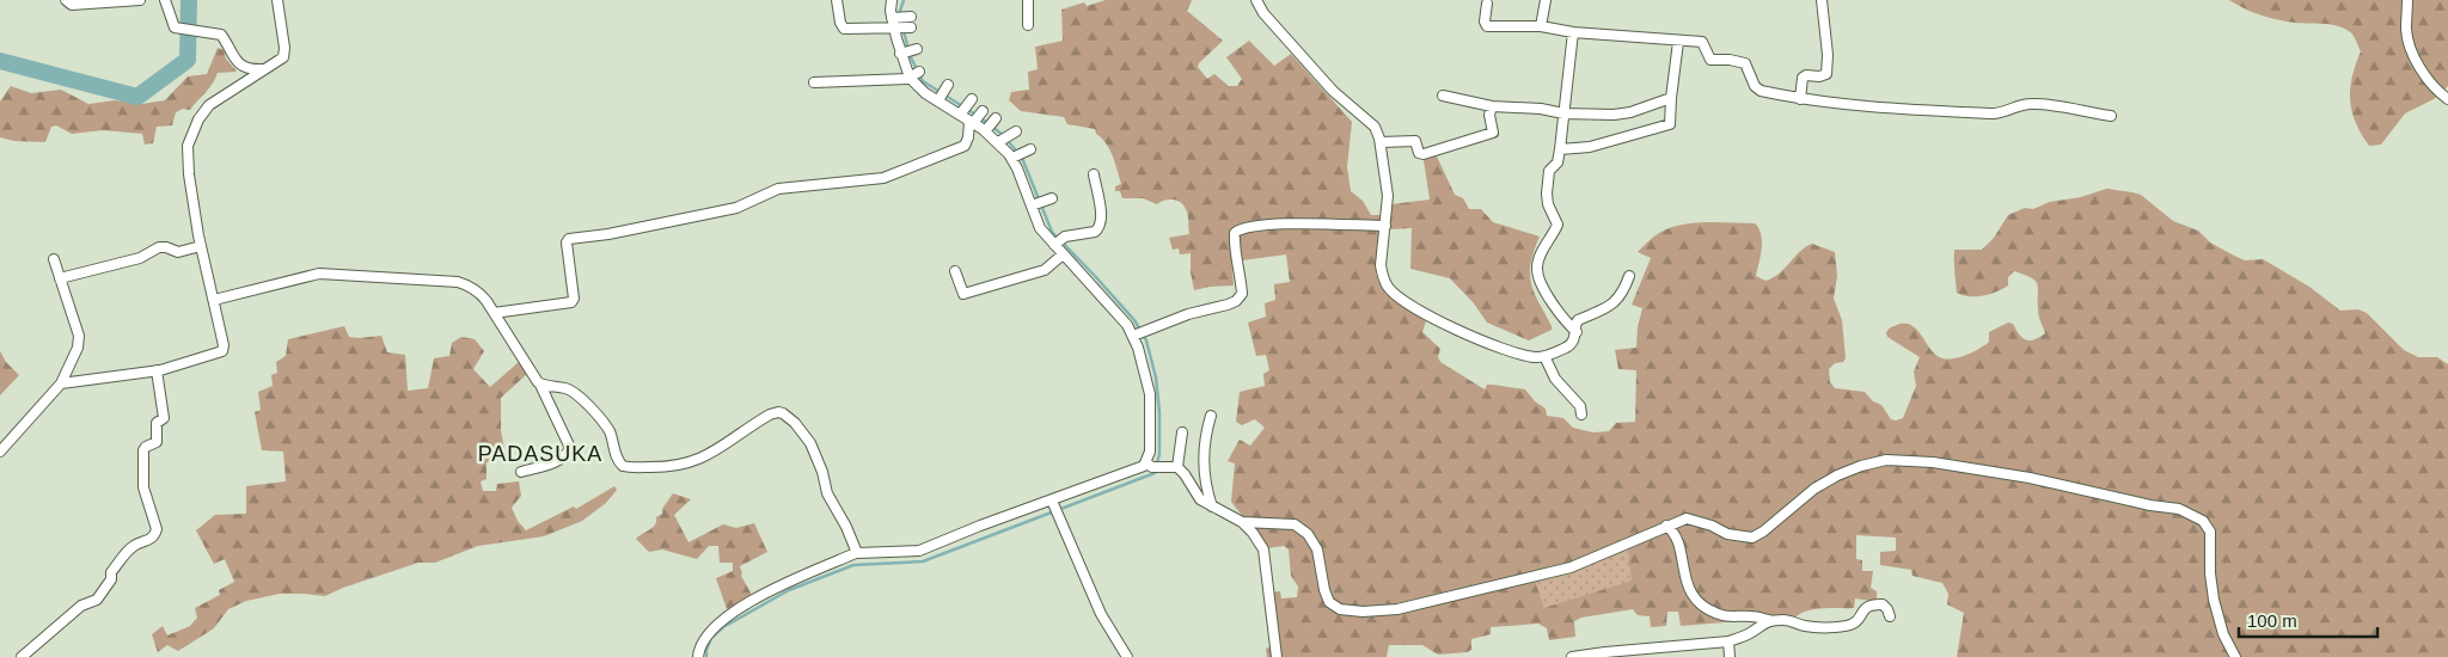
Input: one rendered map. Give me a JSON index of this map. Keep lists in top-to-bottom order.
{
  "districts": ["PADASUKA"],
  "scale_bar": "100 m"
}
